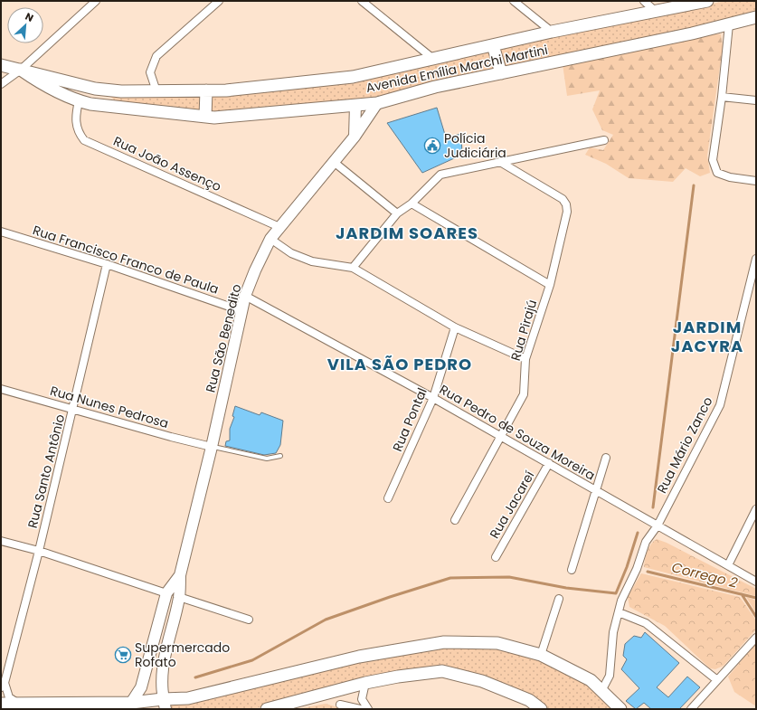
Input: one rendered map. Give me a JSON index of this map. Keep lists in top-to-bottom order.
{
  "streets": {
    "main road": ["Avenida Emília Marchi Martini", "Rua São Benedito"],
    "street": [
      "Rua João Assenço",
      "Rua Francisco Franco de Paula",
      "Rua Pirajú",
      "Rua Nunes Pedrosa",
      "Rua Pontal",
      "Rua Pedro de Souza Moreira",
      "Rua Mário Zanco",
      "Rua Santo Antônio",
      "Rua Jacareí"
    ]
  },
  "crossings": [
    ["Avenida Emília Marchi Martini", "Rua João Assenço"],
    ["Avenida Emília Marchi Martini", "Rua São Benedito"],
    ["Rua João Assenço", "Rua São Benedito"],
    ["Rua Francisco Franco de Paula", "Rua São Benedito"],
    ["Rua Francisco Franco de Paula", "Rua Santo Antônio"],
    ["Rua Pirajú", "Rua Pedro de Souza Moreira"],
    ["Rua São Benedito", "Rua Nunes Pedrosa"],
    ["Rua São Benedito", "Rua Pedro de Souza Moreira"],
    ["Rua Nunes Pedrosa", "Rua Santo Antônio"],
    ["Rua Pontal", "Rua Pedro de Souza Moreira"],
    ["Rua Pedro de Souza Moreira", "Rua Mário Zanco"],
    ["Rua Pedro de Souza Moreira", "Rua Jacareí"]
  ],
  "districts": ["JARDIM SOARES", "JARDIM JACYRA", "VILA SÃO PEDRO"],
  "water": ["Corrego 2"],
  "places": {
    "public building": ["Polícia Judiciária"],
    "supermarket": ["Supermercado Rofato"]
  },
  "north": "top right"
}
